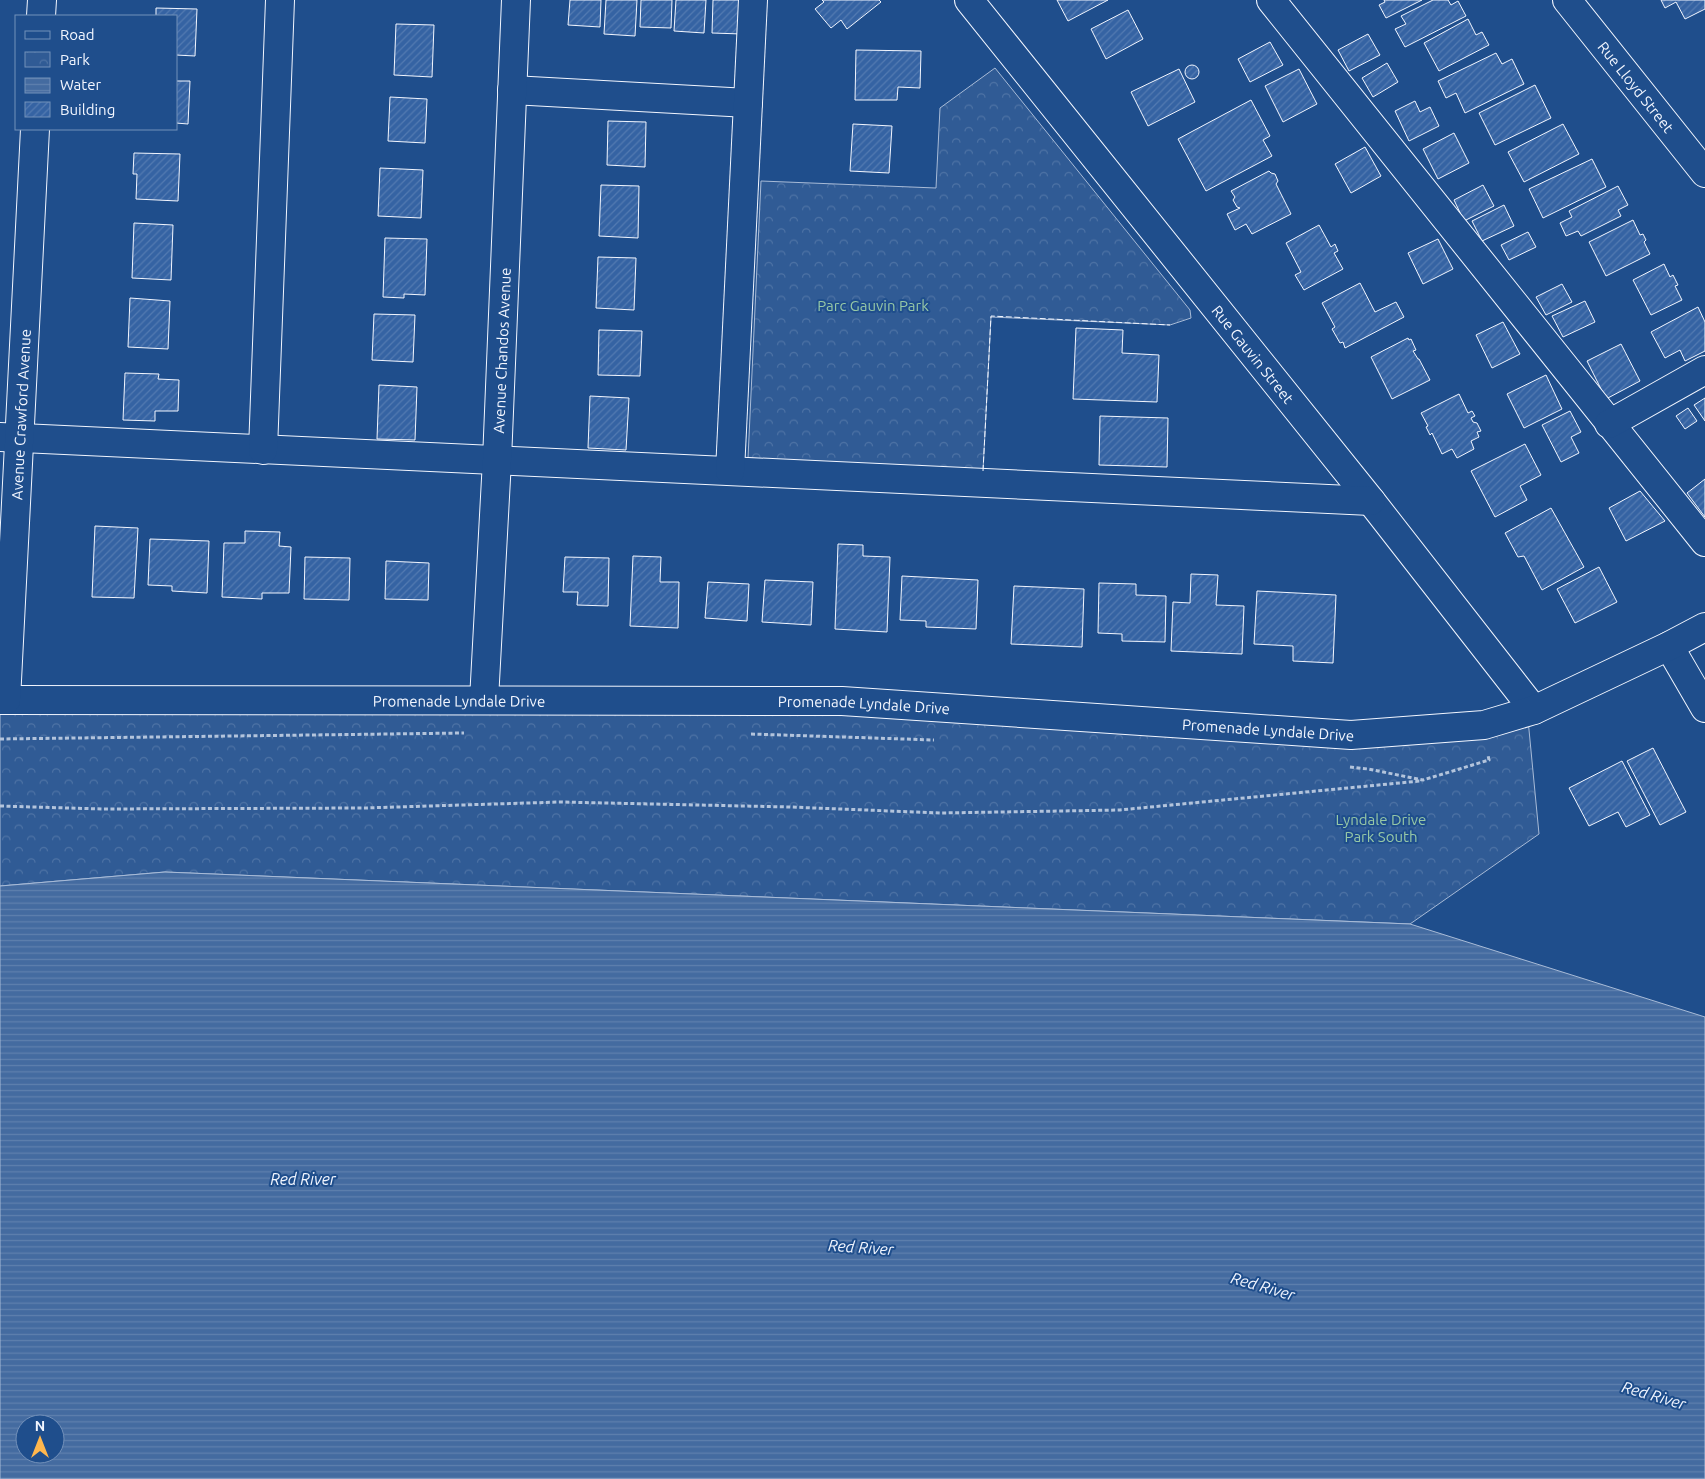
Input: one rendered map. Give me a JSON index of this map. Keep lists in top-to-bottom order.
{
  "streets": {
    "street": [
      "Rue Lloyd Street",
      "Avenue Chandos Avenue",
      "Rue Gauvin Street",
      "Avenue Crawford Avenue",
      "Promenade Lyndale Drive"
    ]
  },
  "crossings": [
    ["Avenue Chandos Avenue", "Promenade Lyndale Drive"],
    ["Rue Gauvin Street", "Promenade Lyndale Drive"],
    ["Avenue Crawford Avenue", "Promenade Lyndale Drive"]
  ],
  "water": ["Red River"],
  "parks": ["Parc Gauvin Park", "Lyndale Drive Park South"],
  "legend": [
    "Road",
    "Park",
    "Water",
    "Building"
  ],
  "north": "top"
}
